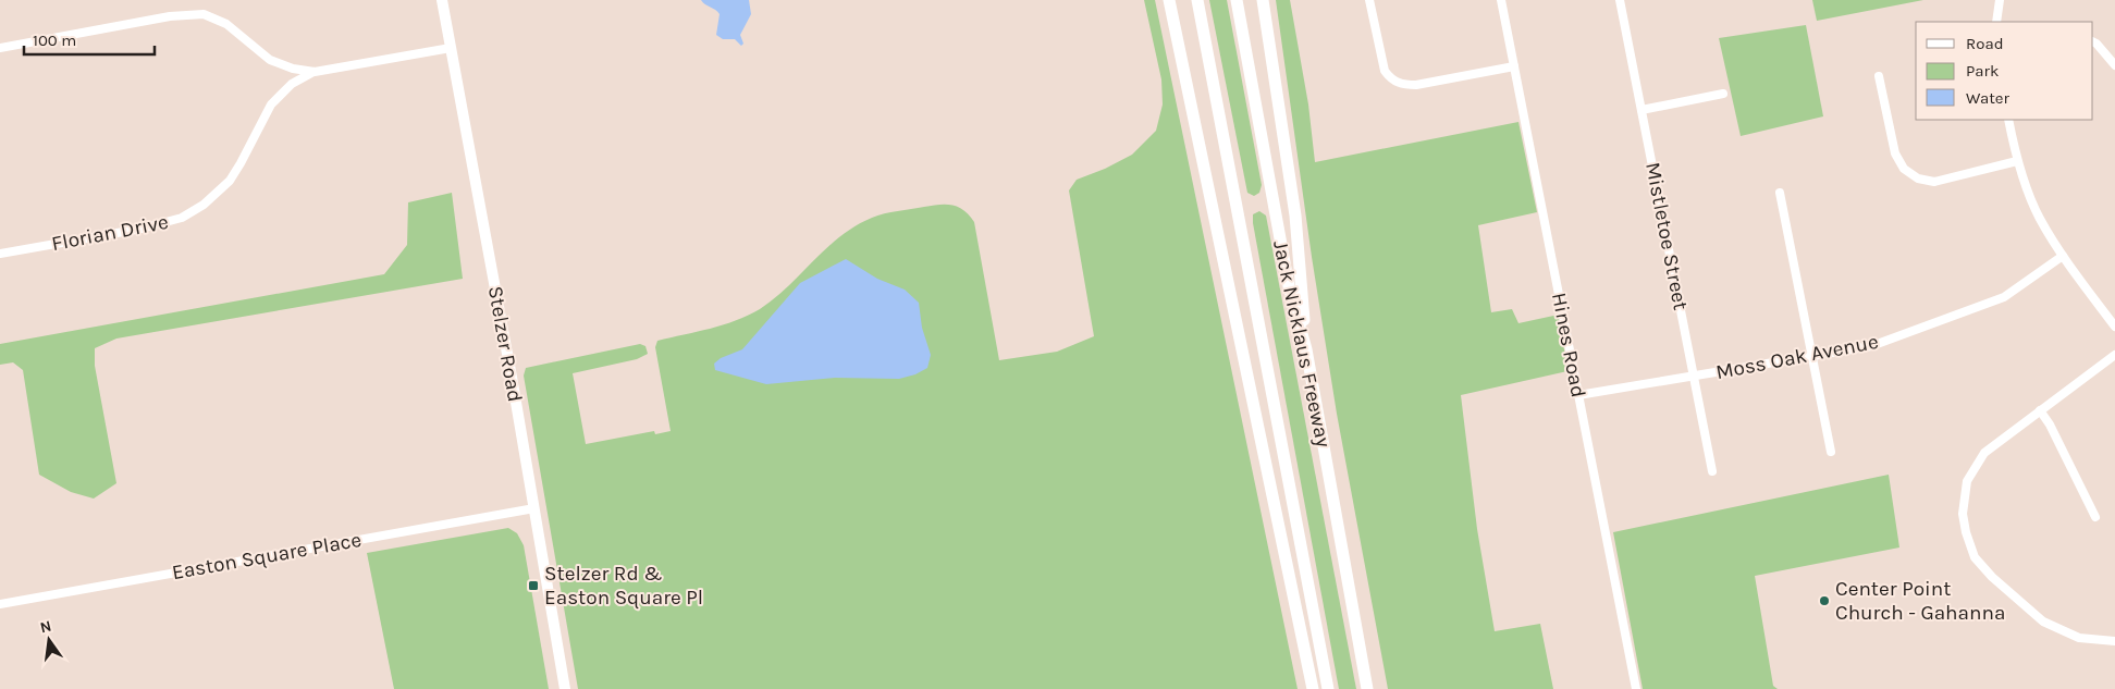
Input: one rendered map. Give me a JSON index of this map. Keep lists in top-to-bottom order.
{
  "streets": {
    "highway": ["Jack Nicklaus Freeway"],
    "main road": ["Stelzer Road"],
    "street": [
      "Florian Drive",
      "Mistletoe Street",
      "Hines Road",
      "Moss Oak Avenue",
      "Easton Square Place"
    ]
  },
  "crossings": [
    ["Mistletoe Street", "Moss Oak Avenue"],
    ["Stelzer Road", "Easton Square Place"],
    ["Hines Road", "Moss Oak Avenue"]
  ],
  "places": {
    "transit": ["Stelzer Rd & Easton Square Pl"],
    "other": ["Center Point Church - Gahanna"]
  },
  "legend": ["Road", "Park", "Water"],
  "scale_bar": "100 m",
  "north": "top"
}
